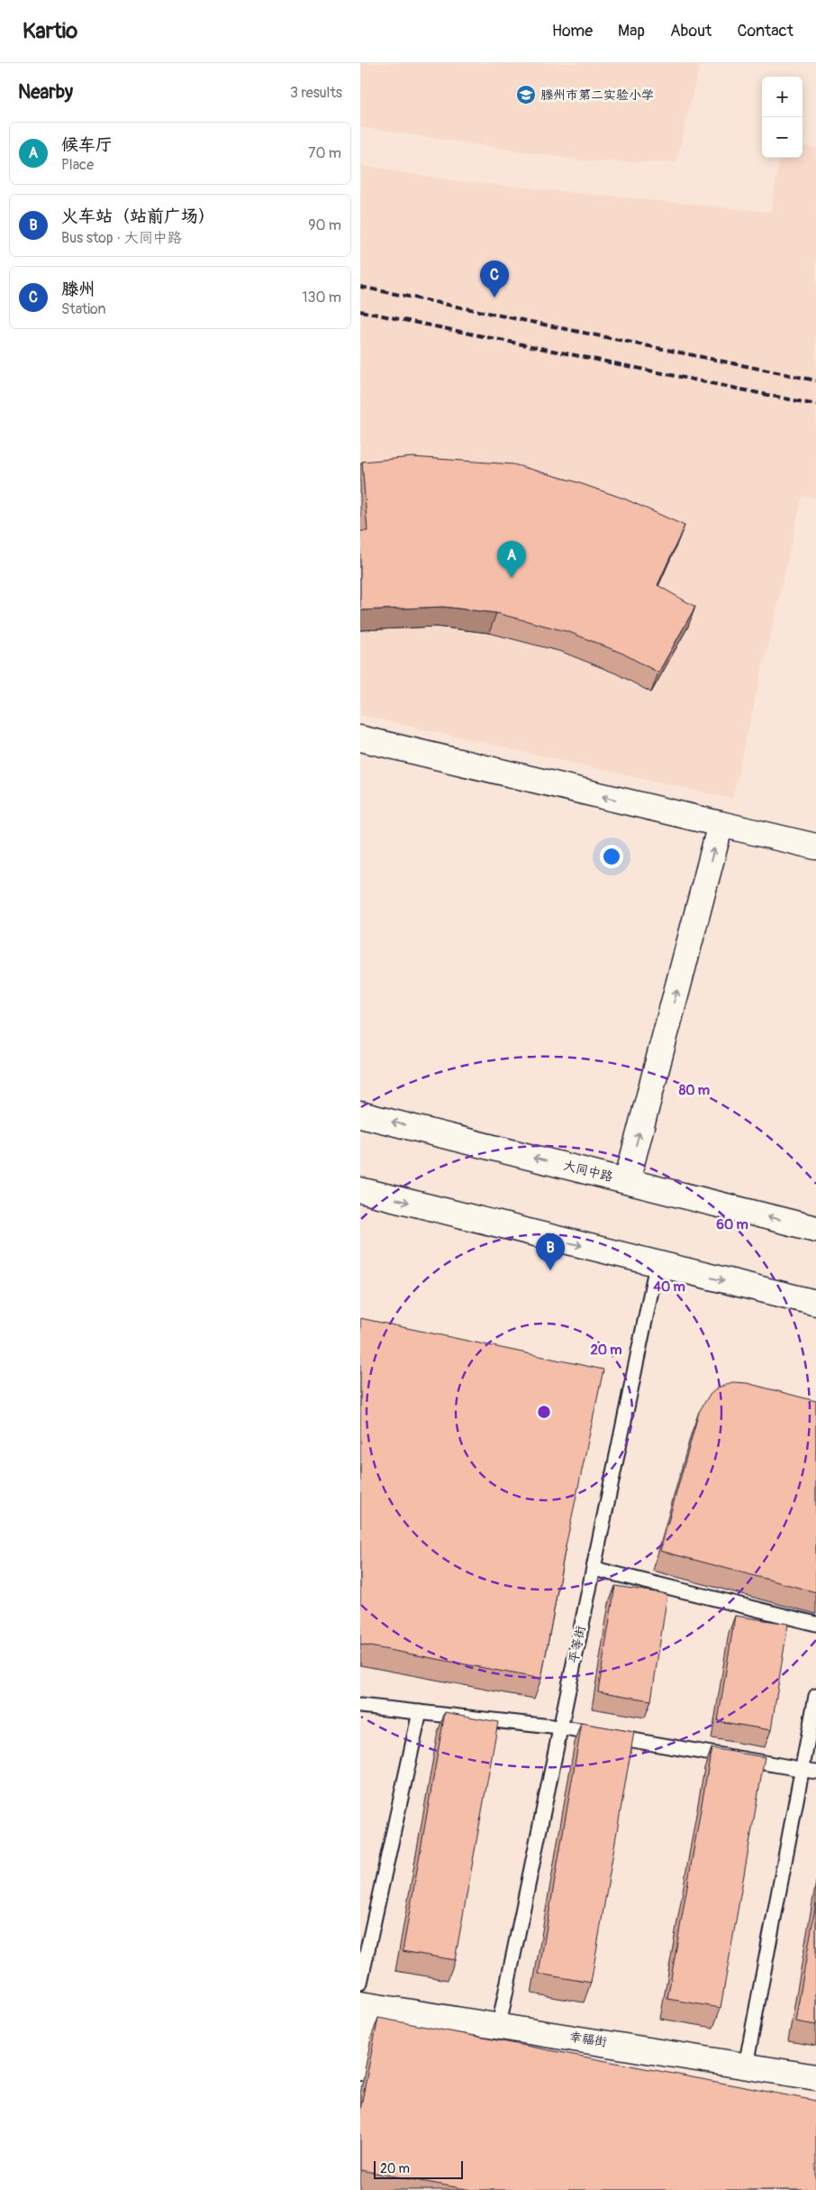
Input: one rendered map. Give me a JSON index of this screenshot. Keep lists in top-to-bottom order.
{
  "streets": {
    "street": ["大同中路", "幸福街"],
    "lane": ["平等街"]
  },
  "crossings": [
    ["平等街", "幸福街"]
  ],
  "places": {
    "school or university": ["滕州市第二实验小学"]
  },
  "scale_bar": "20 m",
  "page": {
    "header": "Kartio",
    "nav": [
      "Home",
      "Map",
      "About",
      "Contact"
    ],
    "heading": ["Nearby", "3 results"],
    "map_buttons": ["+", "−"],
    "list": [
      {
        "mark": "A",
        "name": "候车厅",
        "note": "Place",
        "value": "70 m"
      },
      {
        "mark": "B",
        "name": "火车站（站前广场）",
        "note": "Bus stop · 大同中路",
        "value": "90 m"
      },
      {
        "mark": "C",
        "name": "滕州",
        "note": "Station",
        "value": "130 m"
      }
    ],
    "pins": ["C", "A", "B"],
    "scale": "20 m"
  },
  "rings": [
    "80 m",
    "60 m",
    "40 m",
    "20 m"
  ]
}
